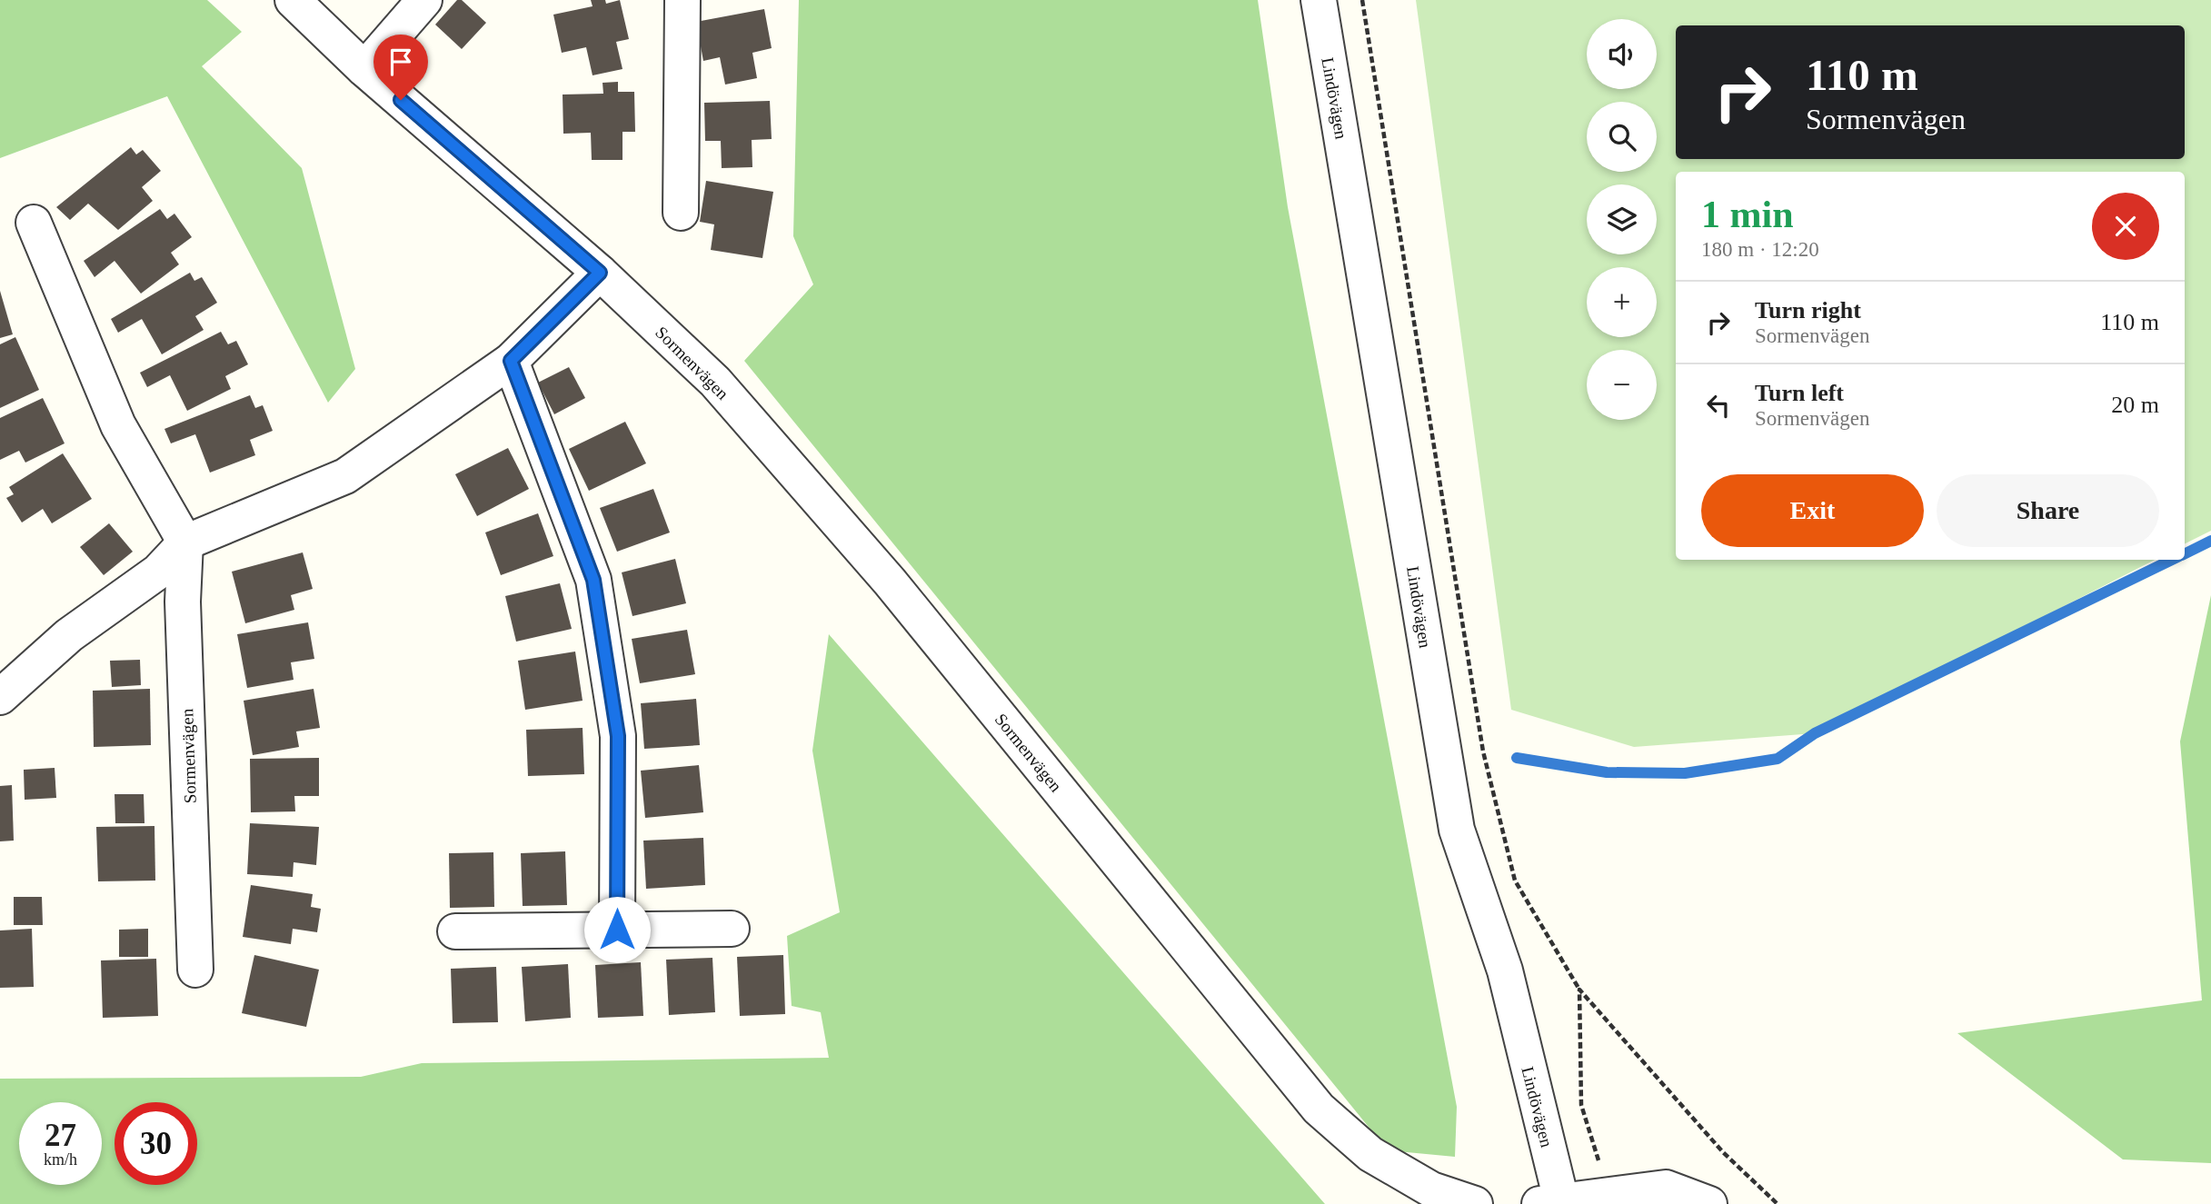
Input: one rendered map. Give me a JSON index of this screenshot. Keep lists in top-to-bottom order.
{
  "streets": {
    "street": ["Lindövägen", "Sormenvägen"]
  },
  "page": {
    "map_buttons": ["+", "−"],
    "turn": ["110 m", "Sormenvägen"],
    "heading": ["1 min", "180 m · 12:20"],
    "list": [
      {
        "name": "Turn right",
        "note": "Sormenvägen",
        "value": "110 m"
      },
      {
        "name": "Turn left",
        "note": "Sormenvägen",
        "value": "20 m"
      }
    ],
    "buttons": ["Exit", "Share"],
    "speed": "27 km/h",
    "limit": "30"
  }
}
